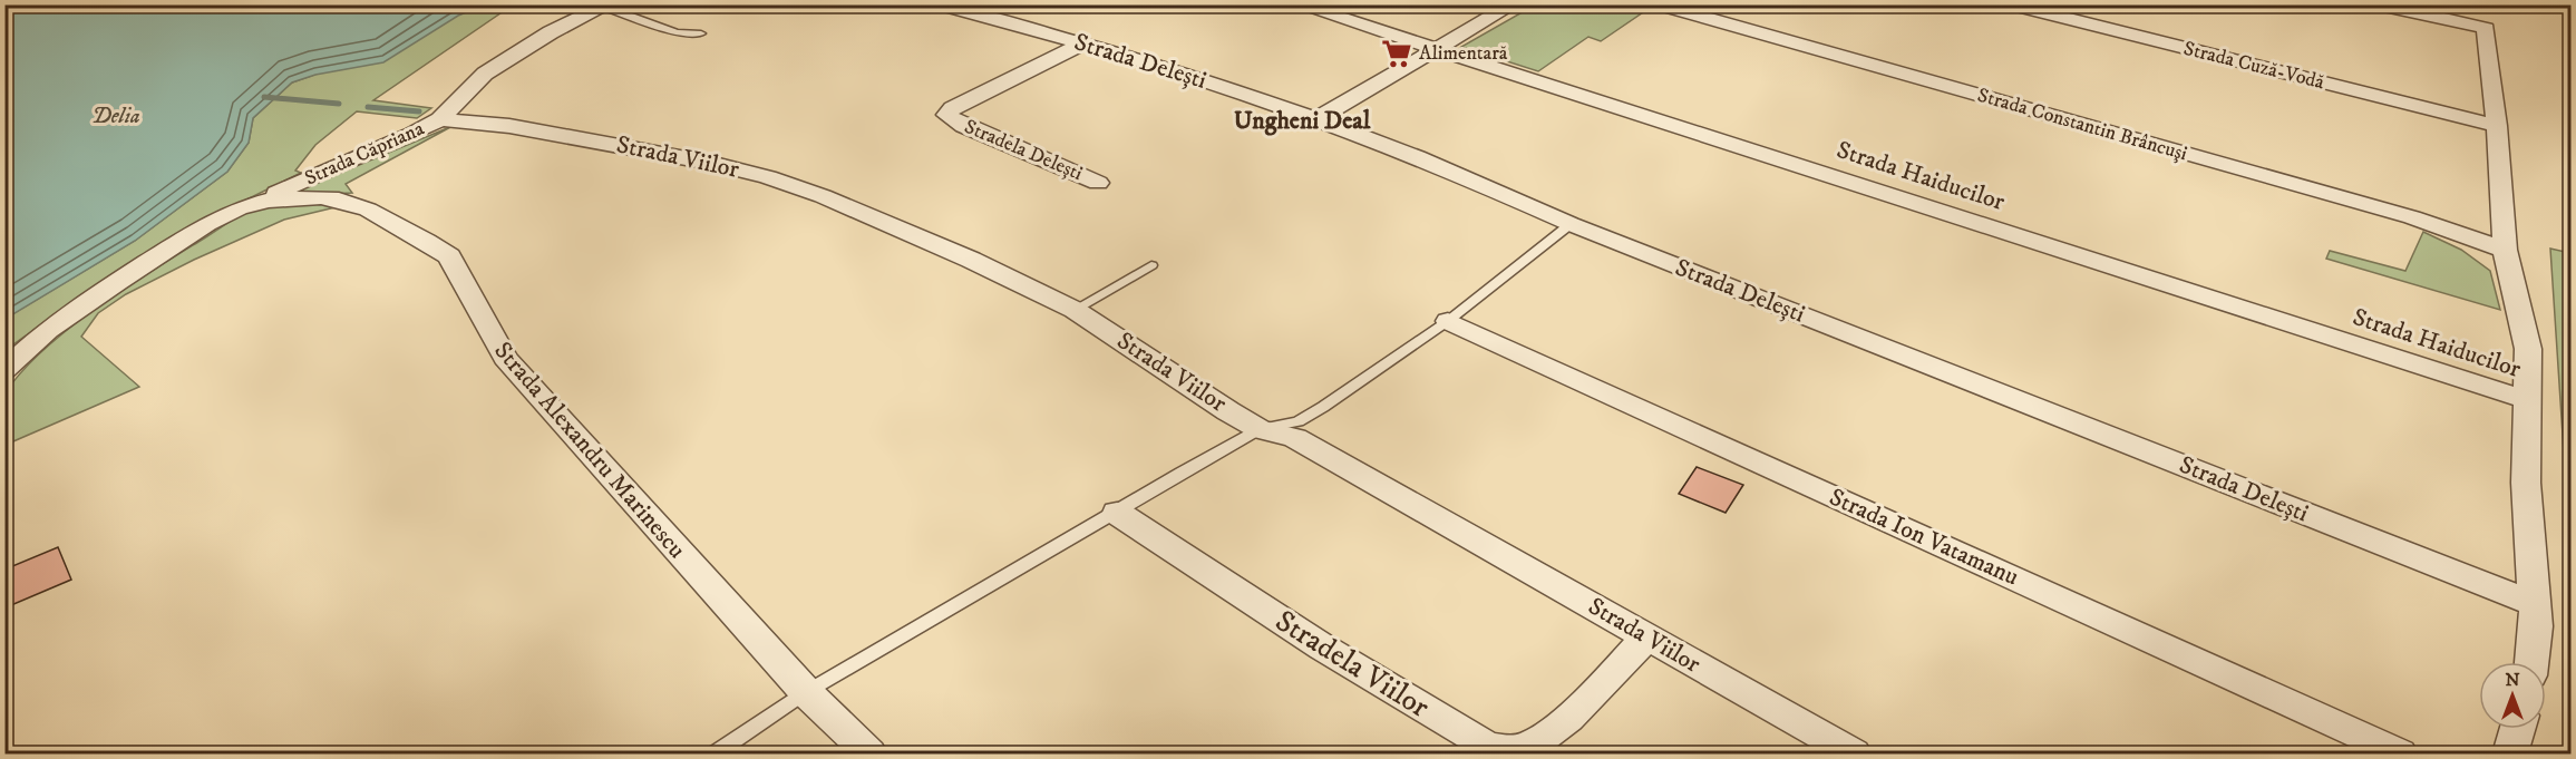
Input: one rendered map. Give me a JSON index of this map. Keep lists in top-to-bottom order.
{
  "streets": {
    "street": [
      "Strada Delești",
      "Strada Cuză-Vodă",
      "Strada Constantin Brâncuşi",
      "Stradela Delești",
      "Strada Căpriana",
      "Strada Viilor",
      "Strada Haiducilor",
      "Strada Alexandru Marinescu",
      "Strada Ion Vatamanu",
      "Stradela Viilor"
    ]
  },
  "crossings": [
    ["Strada Delești", "Stradela Delești"],
    ["Strada Căpriana", "Strada Viilor"],
    ["Strada Căpriana", "Strada Alexandru Marinescu"],
    ["Strada Viilor", "Stradela Viilor"]
  ],
  "districts": ["Ungheni Deal"],
  "water": ["Delia"],
  "places": {
    "supermarket": ["Alimentară"]
  },
  "north": "top"
}
